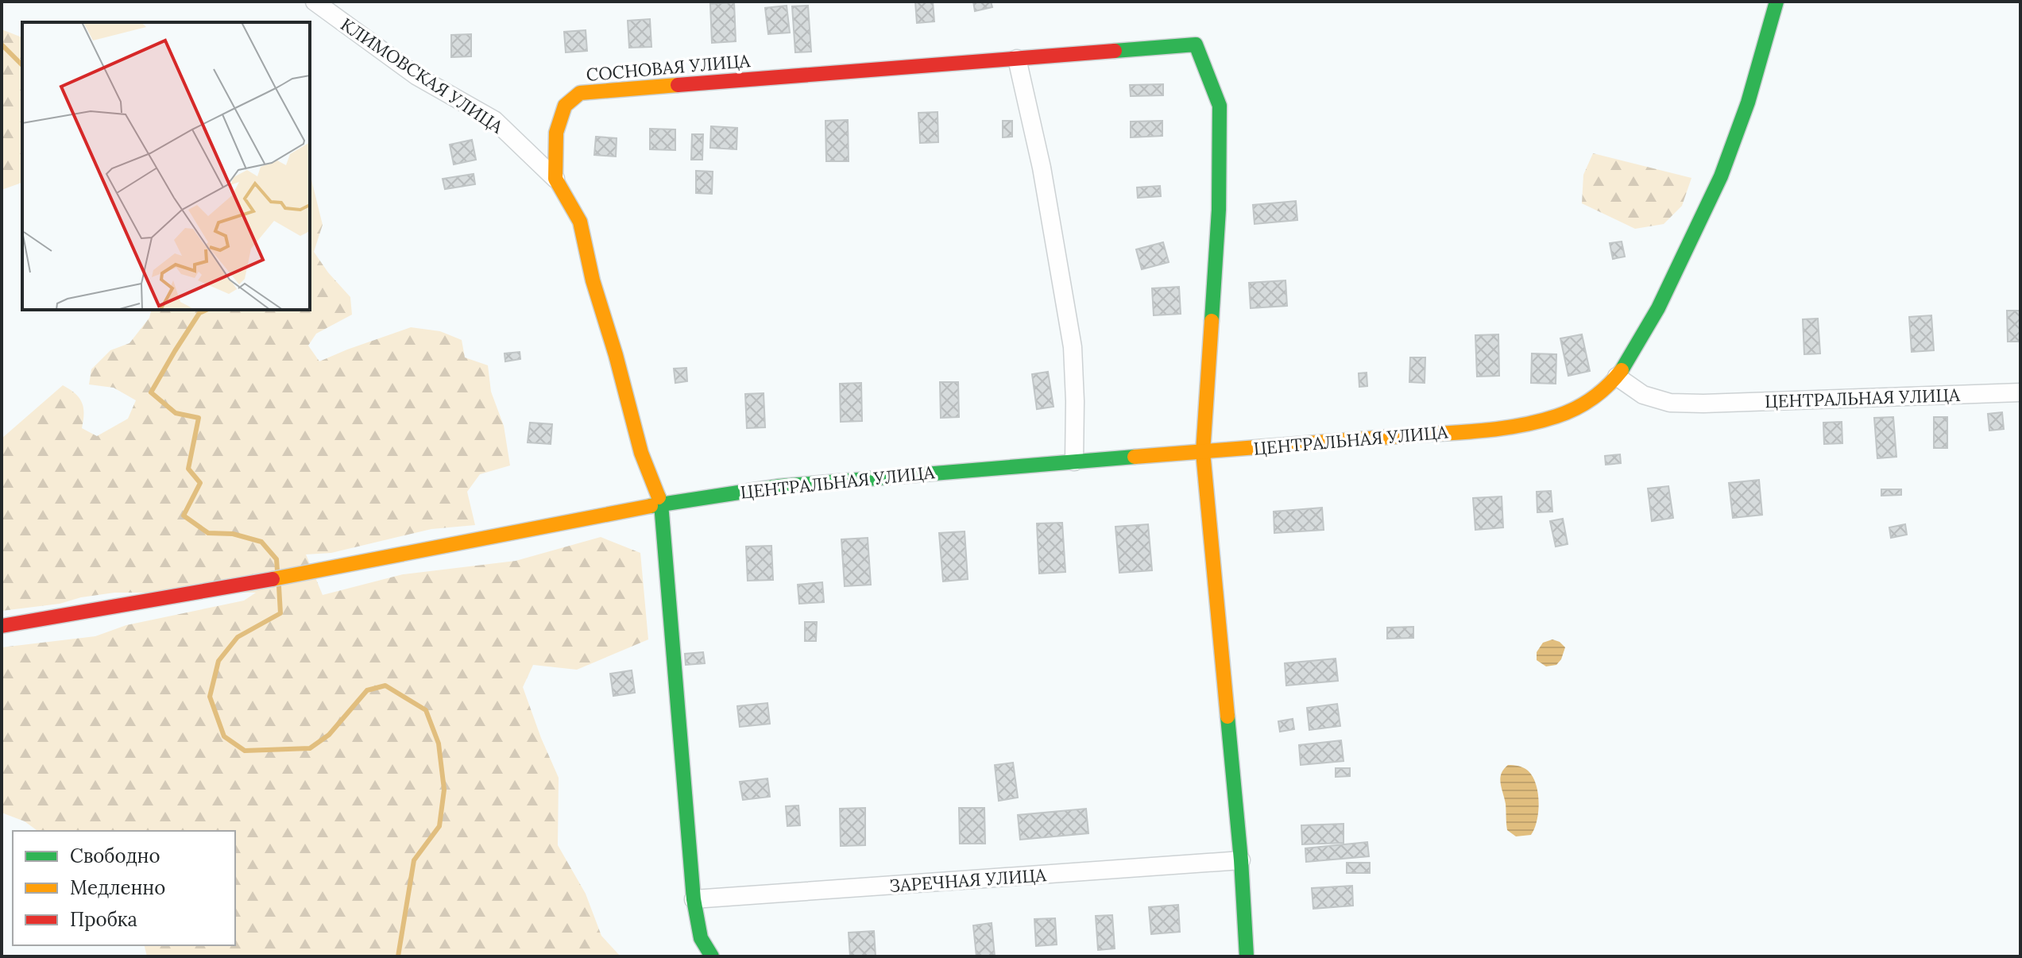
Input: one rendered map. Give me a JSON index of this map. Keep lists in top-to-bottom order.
{
  "streets": {
    "street": [
      "СОСНОВАЯ УЛИЦА",
      "КЛИМОВСКАЯ УЛИЦА",
      "ЦЕНТРАЛЬНАЯ УЛИЦА",
      "ЗАРЕЧНАЯ УЛИЦА"
    ]
  },
  "crossings": [
    ["СОСНОВАЯ УЛИЦА", "КЛИМОВСКАЯ УЛИЦА"],
    ["СОСНОВАЯ УЛИЦА", "ЦЕНТРАЛЬНАЯ УЛИЦА"]
  ],
  "legend": ["Свободно", "Медленно", "Пробка"]
}
